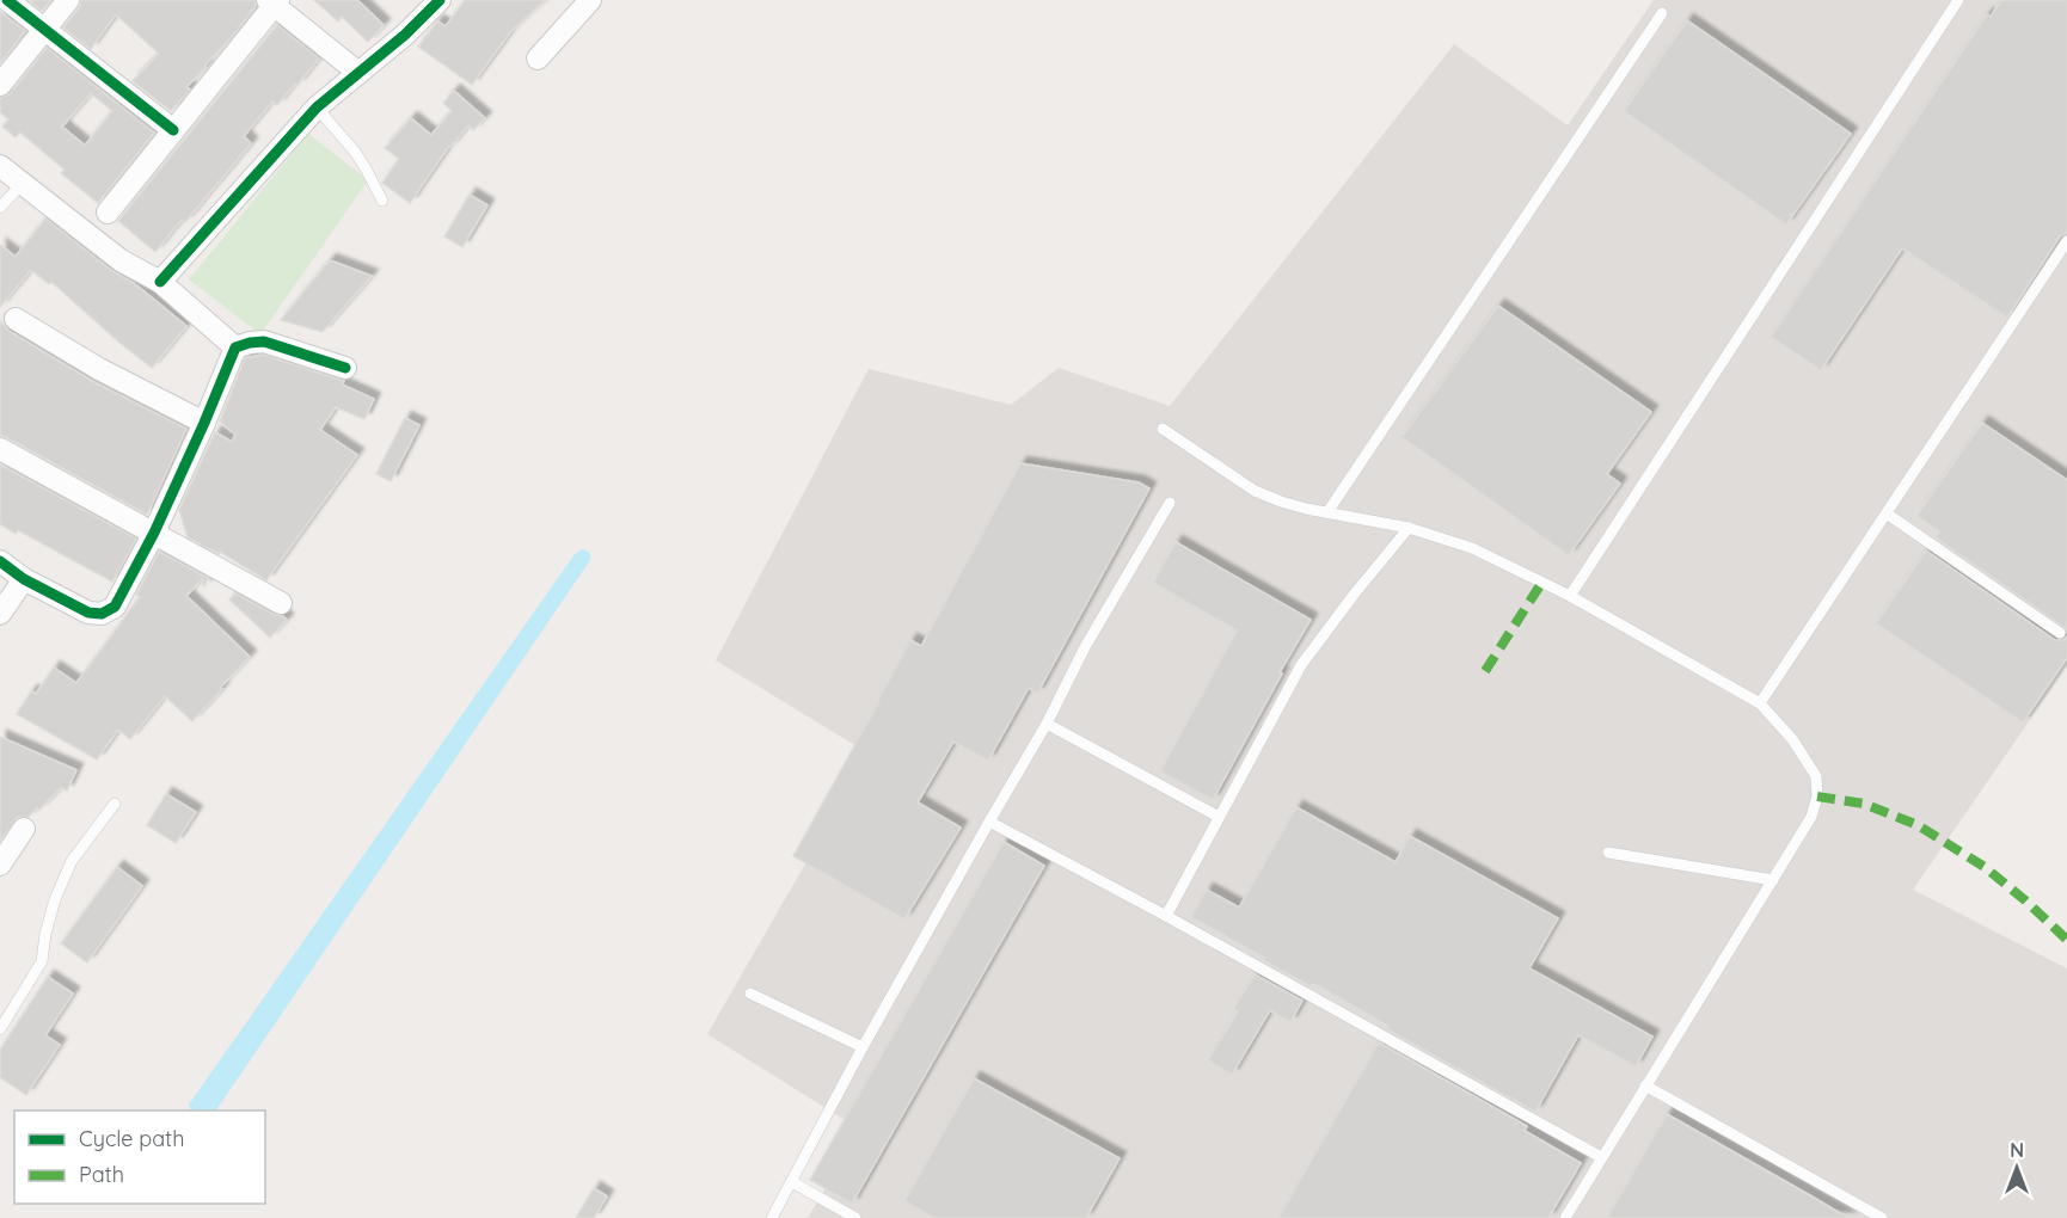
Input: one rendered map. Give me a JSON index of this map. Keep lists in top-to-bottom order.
{
  "legend": ["Cycle path", "Path"],
  "north": "top"
}
